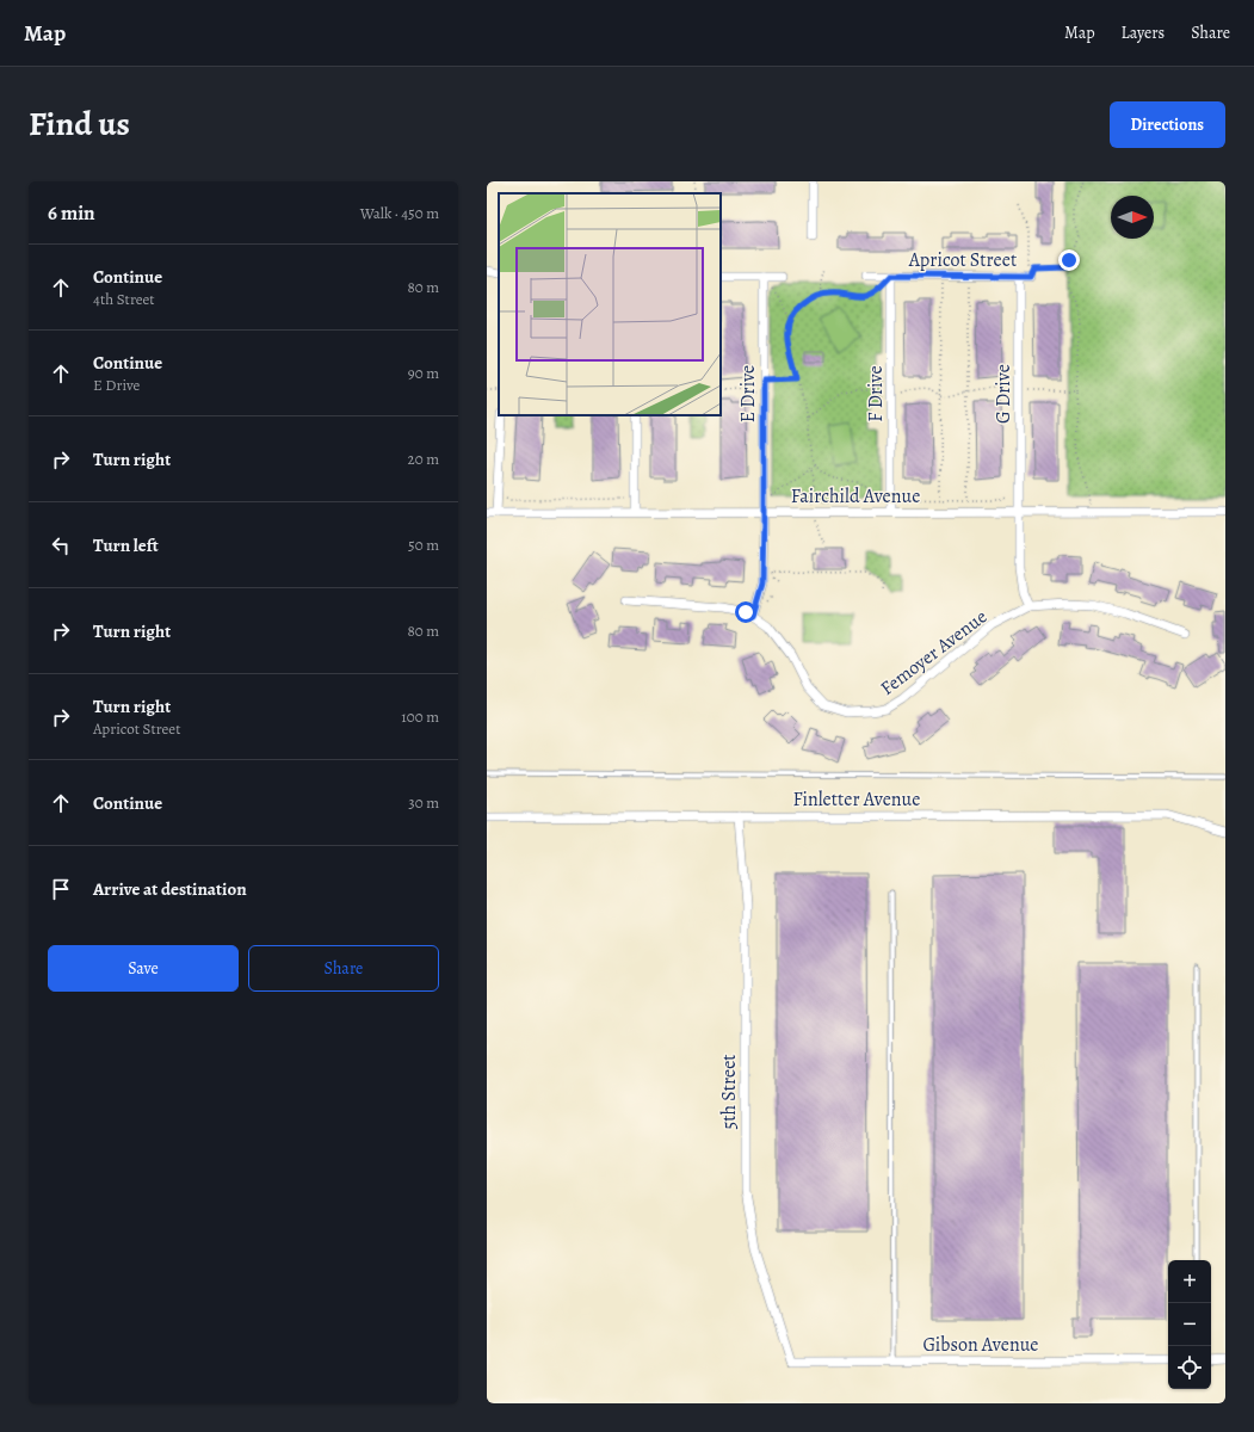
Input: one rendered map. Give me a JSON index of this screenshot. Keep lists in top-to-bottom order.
{
  "streets": {
    "street": [
      "Apricot Street",
      "E Drive",
      "F Drive",
      "G Drive",
      "Fairchild Avenue",
      "Femoyer Avenue",
      "Finletter Avenue",
      "5th Street",
      "Gibson Avenue"
    ]
  },
  "crossings": [
    ["Apricot Street", "F Drive"],
    ["Apricot Street", "G Drive"],
    ["E Drive", "Fairchild Avenue"],
    ["E Drive", "Femoyer Avenue"],
    ["F Drive", "Fairchild Avenue"],
    ["G Drive", "Fairchild Avenue"],
    ["G Drive", "Femoyer Avenue"],
    ["Finletter Avenue", "5th Street"],
    ["5th Street", "Gibson Avenue"]
  ],
  "north": "right",
  "page": {
    "header": "Map",
    "nav": ["Map", "Layers", "Share"],
    "title": "Find us",
    "buttons": [
      "Directions",
      ["Save", "Share"]
    ],
    "heading": ["6 min", "Walk · 450 m"],
    "list": [
      ["Continue", "4th Street", "80 m"],
      ["Continue", "E Drive", "90 m"],
      ["Turn right", "20 m"],
      ["Turn left", "50 m"],
      ["Turn right", "80 m"],
      ["Turn right", "Apricot Street", "100 m"],
      ["Continue", "30 m"],
      "Arrive at destination"
    ],
    "map_buttons": ["+", "−"]
  }
}
